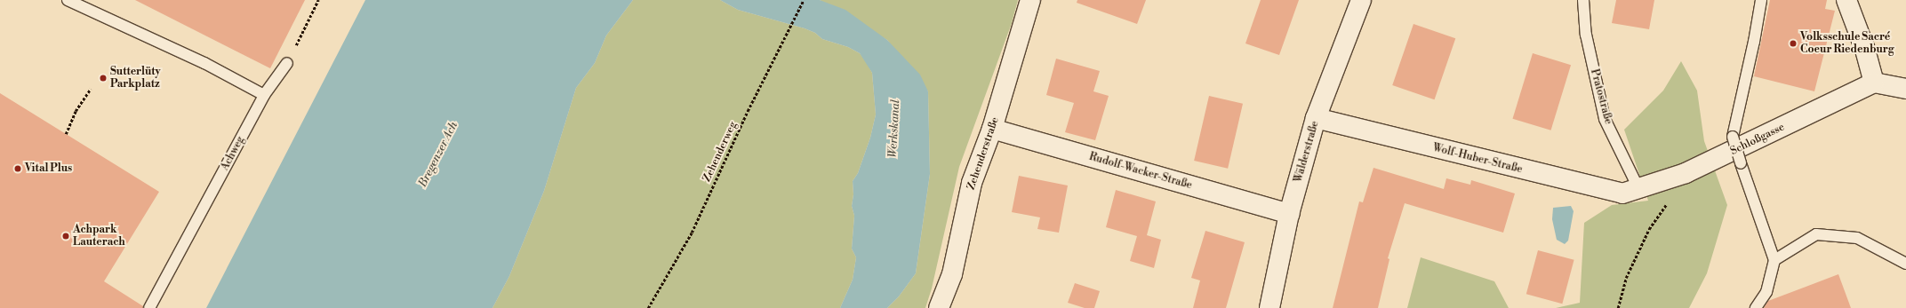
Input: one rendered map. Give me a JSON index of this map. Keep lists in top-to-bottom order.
{
  "streets": {
    "street": [
      "Schloßgasse",
      "Wälderstraße",
      "Zehenderstraße",
      "Wolf-Huber-Straße",
      "Rudolf-Wacker-Straße"
    ],
    "lane": ["Pratostraße", "Achweg"],
    "path": ["Zehenderweg"]
  },
  "crossings": [
    ["Pratostraße", "Schloßgasse"],
    ["Pratostraße", "Wolf-Huber-Straße"],
    ["Schloßgasse", "Wolf-Huber-Straße"],
    ["Wälderstraße", "Wolf-Huber-Straße"],
    ["Wälderstraße", "Rudolf-Wacker-Straße"],
    ["Zehenderstraße", "Rudolf-Wacker-Straße"]
  ],
  "water": ["Werkskanal", "Bregenzer Ach"],
  "places": [
    "Volksschule Sacré Coeur Riedenburg",
    "Sutterlüty Parkplatz",
    "Vital Plus",
    "Achpark Lauterach"
  ]
}
